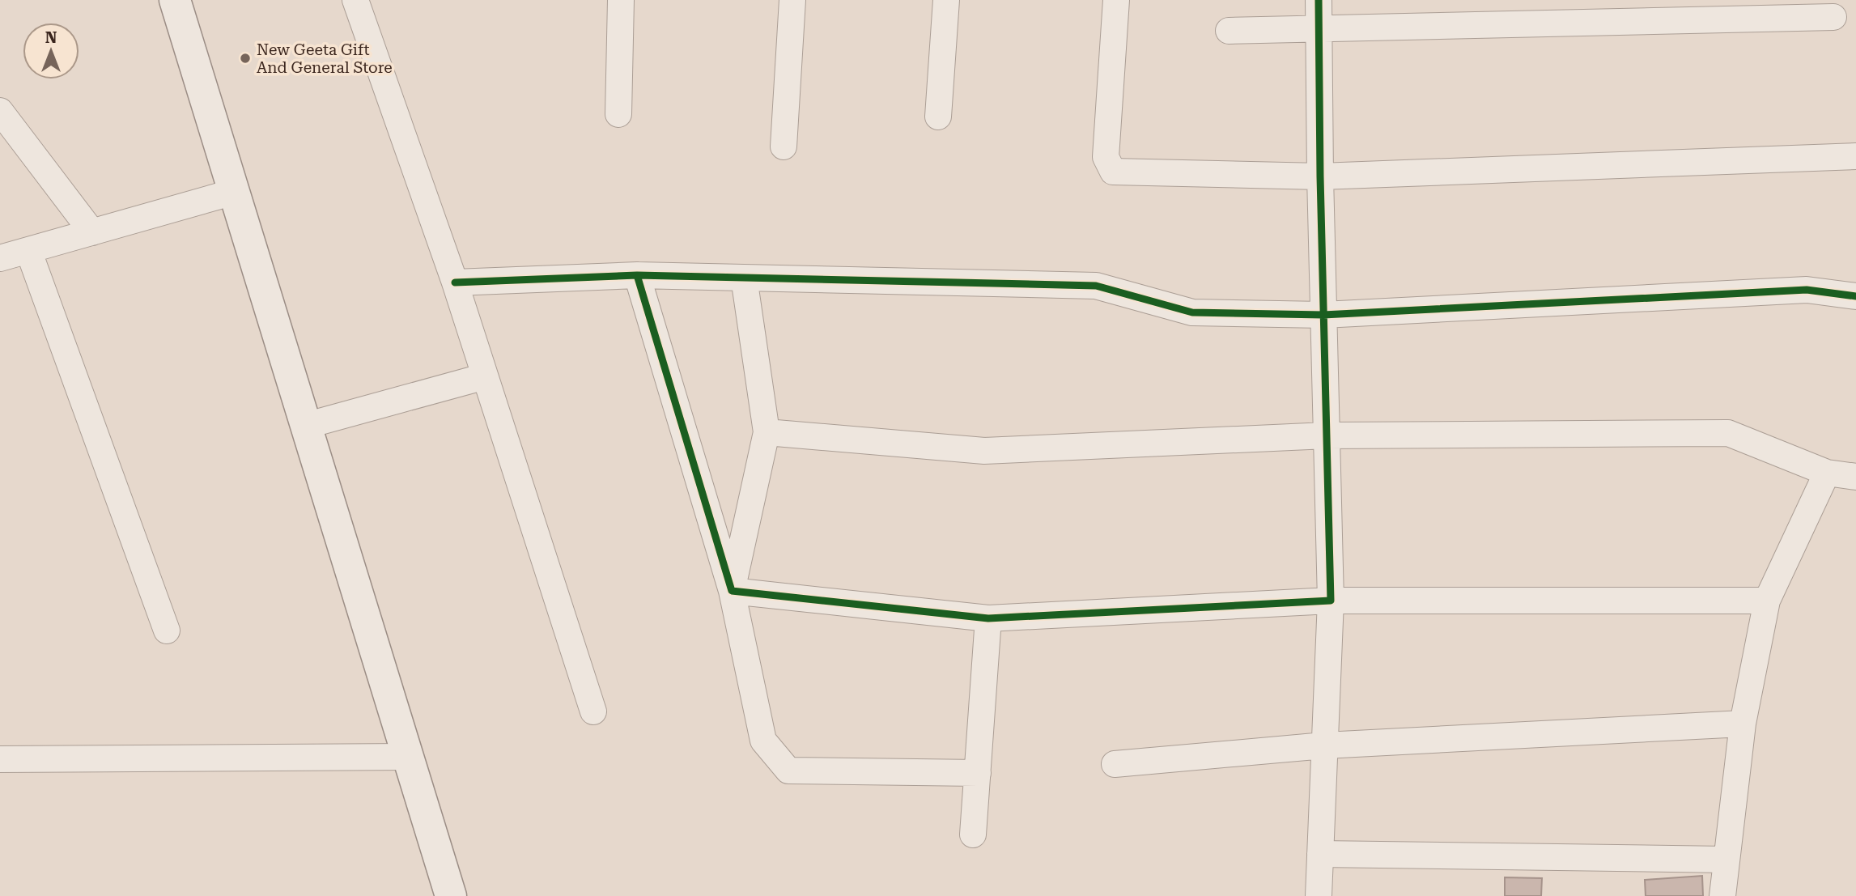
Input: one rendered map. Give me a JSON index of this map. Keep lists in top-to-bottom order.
{
  "places": ["New Geeta Gift And General Store"],
  "north": "top"
}
